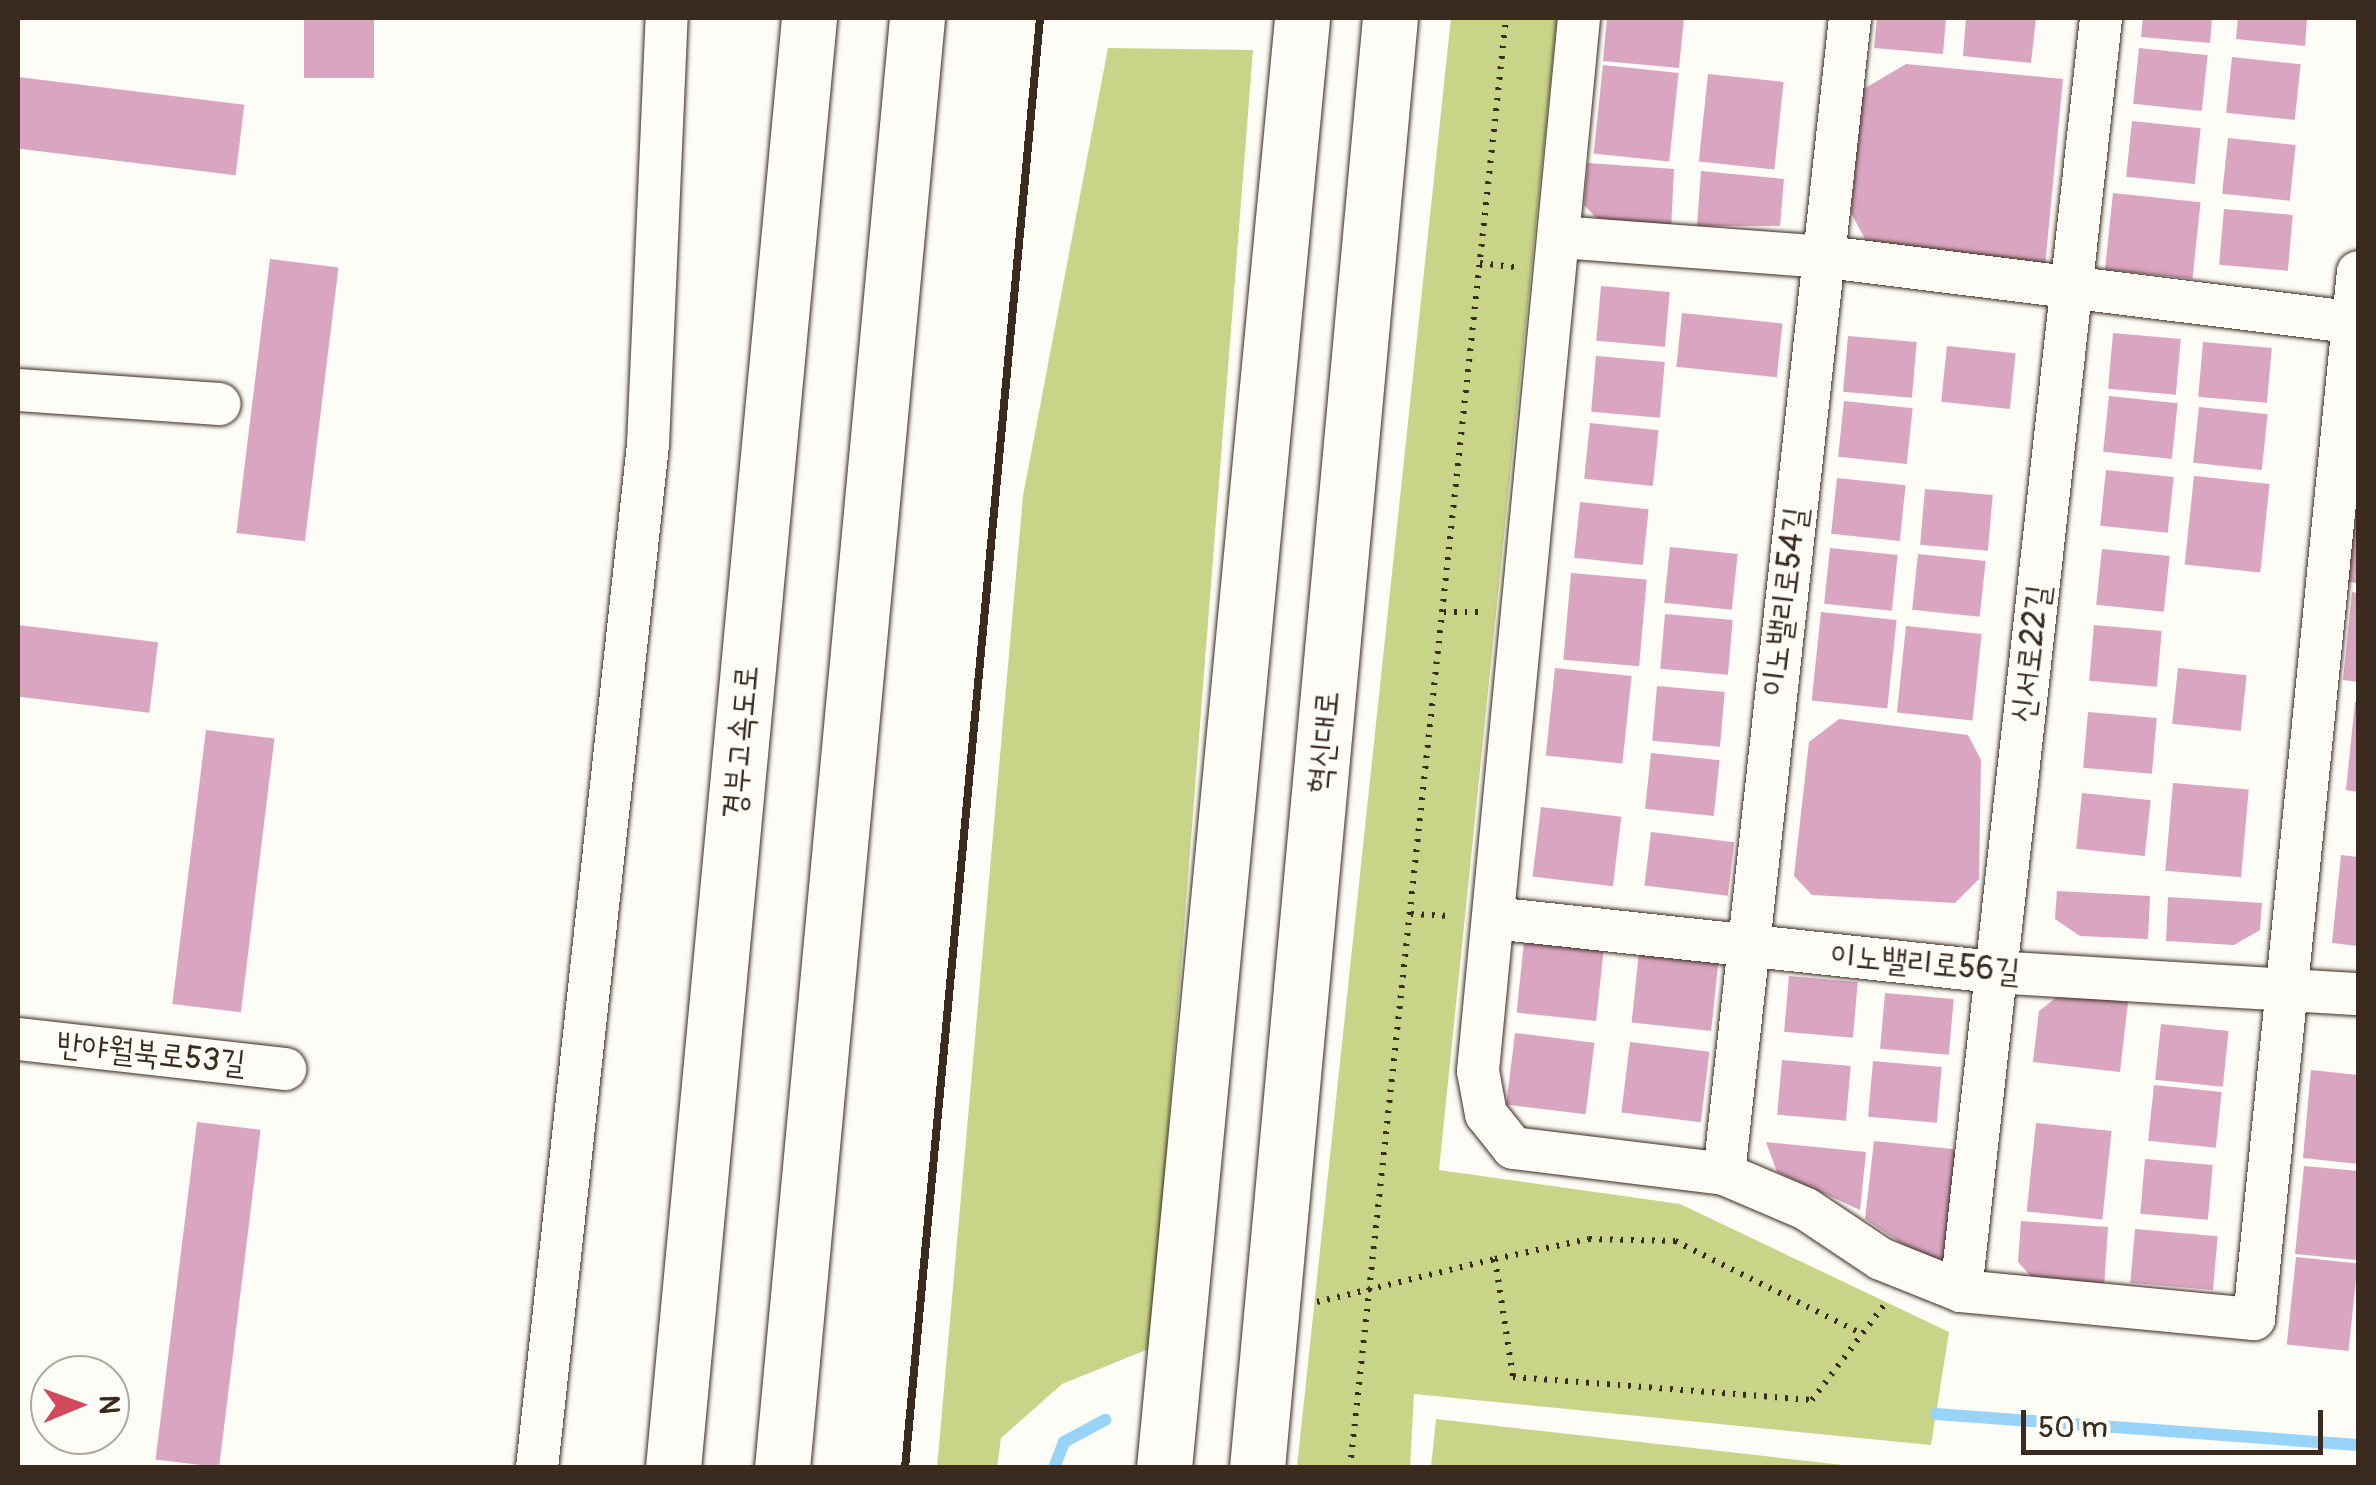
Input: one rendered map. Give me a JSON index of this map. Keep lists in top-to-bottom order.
{
  "streets": {
    "main road": ["경부고속도로", "혁신대로"],
    "street": [
      "이노밸리로54길",
      "신서로22길",
      "이노밸리로56길",
      "반야월북로53길"
    ]
  },
  "crossings": [
    ["이노밸리로54길", "이노밸리로56길"],
    ["신서로22길", "이노밸리로56길"]
  ],
  "scale_bar": "50 m",
  "north": "right"
}
